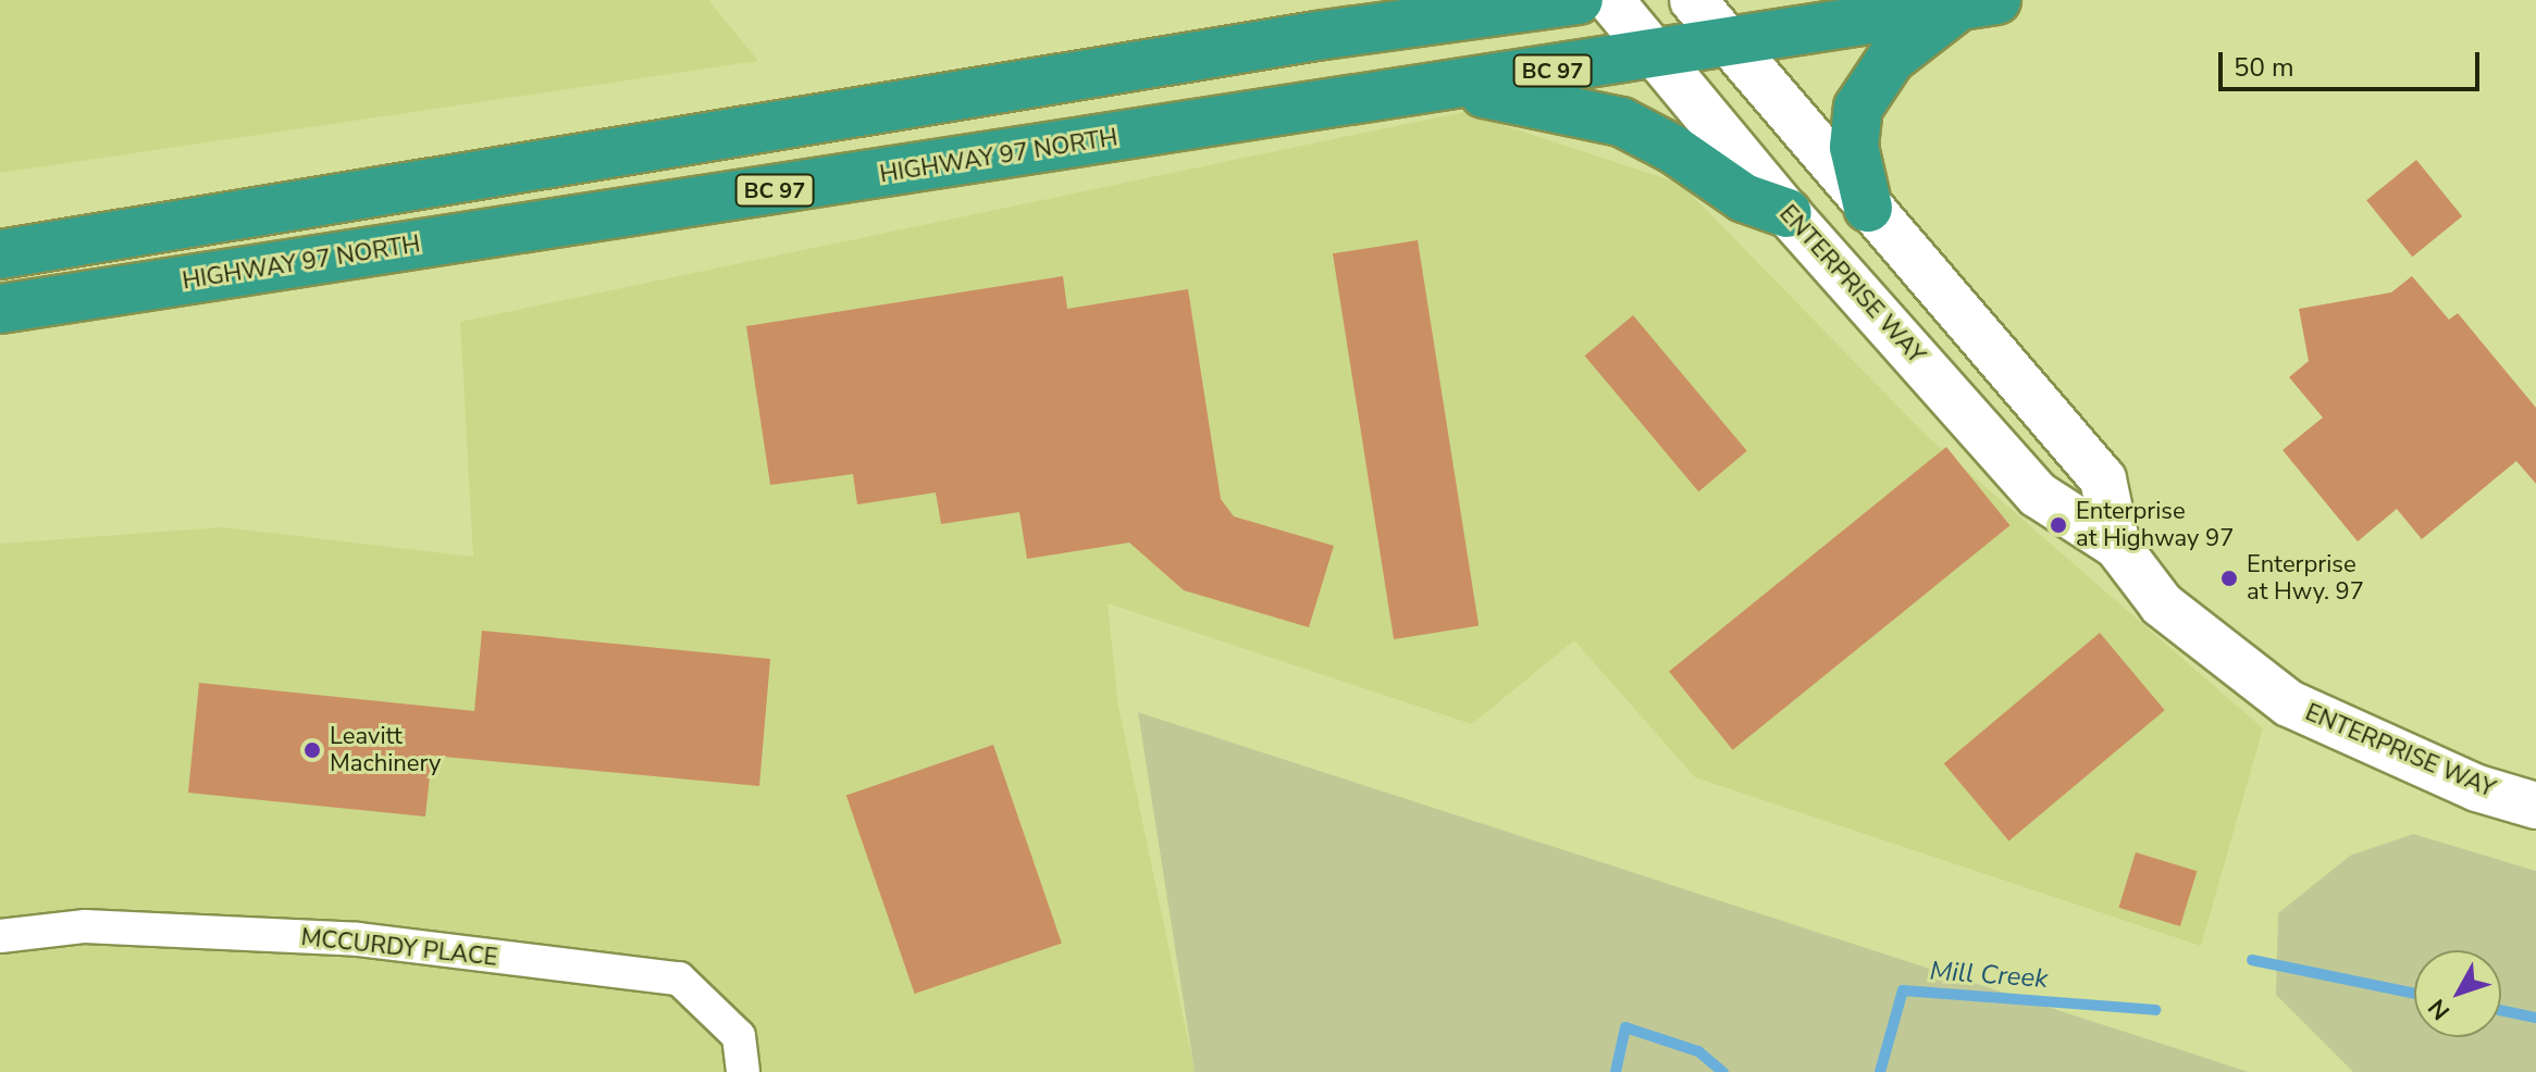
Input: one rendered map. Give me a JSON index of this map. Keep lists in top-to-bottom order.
{
  "streets": {
    "highway": ["BC 97", "HIGHWAY 97 NORTH"],
    "street": ["ENTERPRISE WAY", "MCCURDY PLACE"]
  },
  "crossings": [
    ["HIGHWAY 97 NORTH", "ENTERPRISE WAY"]
  ],
  "water": ["Mill Creek"],
  "places": ["Enterprise at Highway 97", "Enterprise at Hwy. 97", "Leavitt Machinery"],
  "scale_bar": "50 m",
  "north": "bottom left"
}
